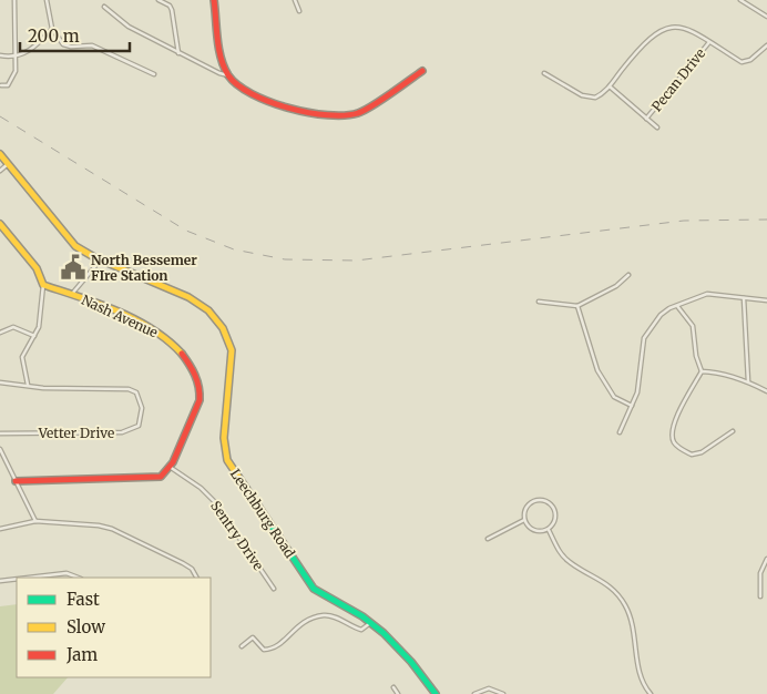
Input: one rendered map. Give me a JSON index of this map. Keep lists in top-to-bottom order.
{
  "streets": {
    "street": [
      "Pecan Drive",
      "Nash Avenue",
      "Vetter Drive",
      "Leechburg Road",
      "Sentry Drive"
    ]
  },
  "crossings": [
    ["Nash Avenue", "Sentry Drive"]
  ],
  "places": {
    "public building": ["North Bessemer FIre Station"]
  },
  "legend": ["Fast", "Slow", "Jam"],
  "scale_bar": "200 m"
}
